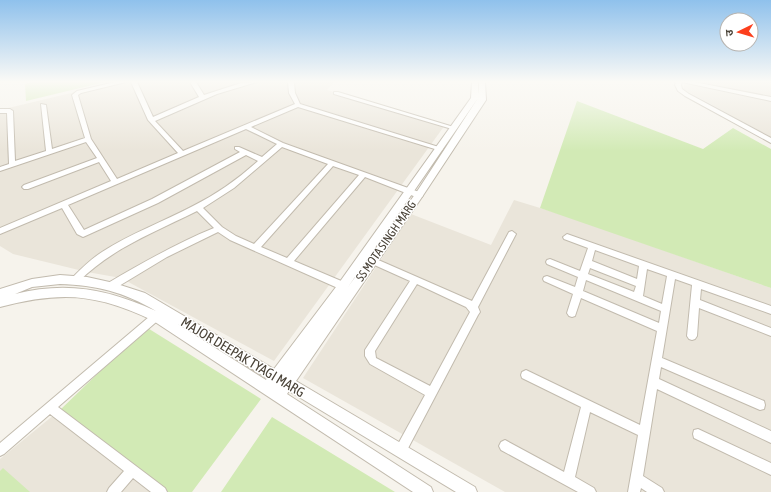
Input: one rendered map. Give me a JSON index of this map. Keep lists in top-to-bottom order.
{
  "streets": {
    "street": ["SS MOTA SINGH MARG", "MAJOR DEEPAK TYAGI MARG"]
  },
  "crossings": [
    ["SS MOTA SINGH MARG", "MAJOR DEEPAK TYAGI MARG"]
  ],
  "north": "left"
}
